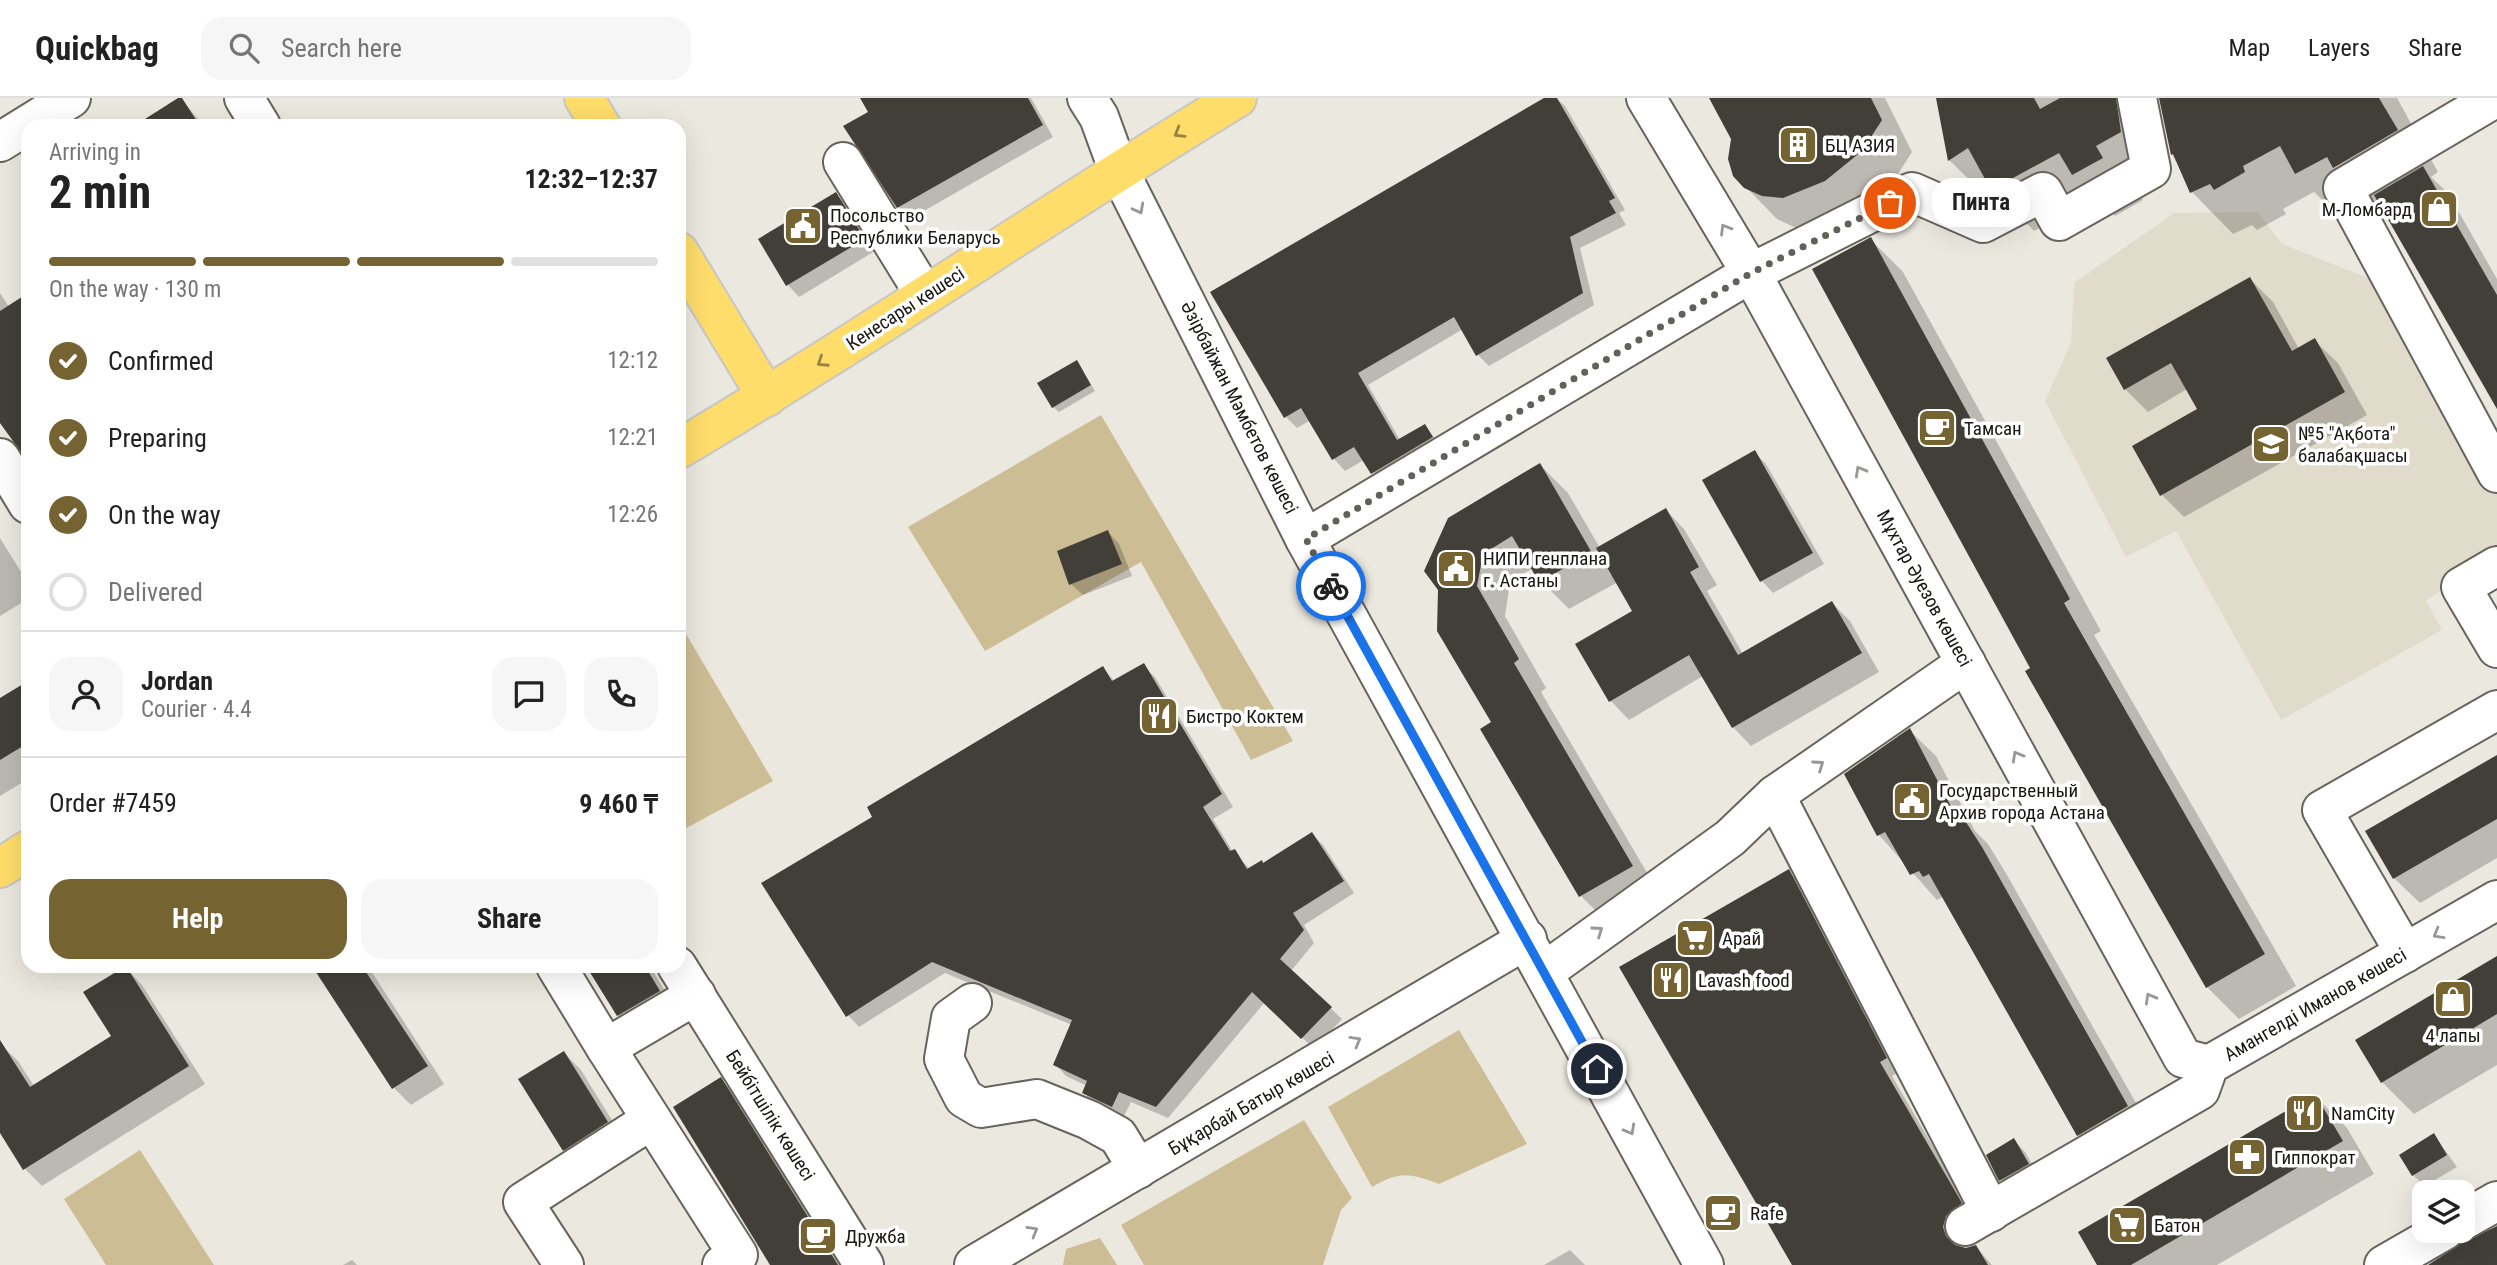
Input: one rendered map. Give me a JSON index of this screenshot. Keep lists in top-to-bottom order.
{
  "streets": {
    "main road": ["Кенесары көшесі"],
    "street": [
      "Әзірбайжан Мәмбетов көшесі",
      "Мұхтар Әуезов көшесі",
      "Амангелді Иманов көшесі",
      "Бұқарбай Батыр көшесі",
      "Бейбітшілік көшесі"
    ]
  },
  "crossings": [
    ["Кенесары көшесі", "Әзірбайжан Мәмбетов көшесі"],
    ["Әзірбайжан Мәмбетов көшесі", "Бұқарбай Батыр көшесі"],
    ["Мұхтар Әуезов көшесі", "Амангелді Иманов көшесі"],
    ["Мұхтар Әуезов көшесі", "Бұқарбай Батыр көшесі"],
    ["Амангелді Иманов көшесі", "Бұқарбай Батыр көшесі"]
  ],
  "one_way": [
    "Кенесары көшесі",
    "Әзірбайжан Мәмбетов көшесі",
    "Мұхтар Әуезов көшесі",
    "Бұқарбай Батыр көшесі"
  ],
  "places": {
    "building": ["БЦ АЗИЯ"],
    "other": ["Пинта"],
    "shop": ["М-Ломбард", "4 лапы"],
    "public building": ["Посольство Республики Беларусь", "НИПИ генплана г. Астаны", "Государственный Архив города Астана"],
    "cafe": ["Тамсан", "Rafe", "Дружба"],
    "school or university": ["№5 \"Ақбота\" балабақшасы"],
    "restaurant": ["Бистро Коктем", "Lavash food", "NamCity"],
    "supermarket": ["Арай", "Батон"],
    "pharmacy": ["Гиппократ"]
  },
  "page": {
    "header": "Quickbag",
    "search": "Search here",
    "nav": ["Map", "Layers", "Share"],
    "heading": ["2 min", "Arriving in", "12:32–12:37"],
    "panel": [
      "Jordan",
      "Courier · 4.4",
      "Order #7459",
      "9 460 ₸"
    ],
    "bubble": "Пинта",
    "bar": "On the way · 130 m",
    "list": [
      ["Confirmed", "12:12"],
      ["Preparing", "12:21"],
      ["On the way", "12:26"],
      "Delivered"
    ],
    "buttons": ["Help", "Share"]
  }
}
